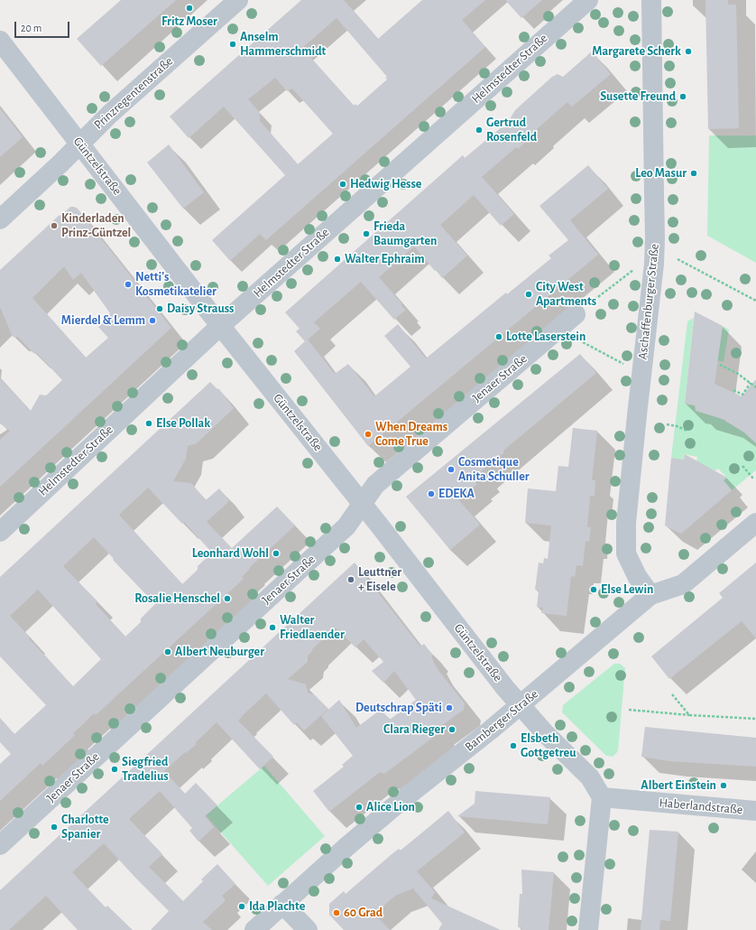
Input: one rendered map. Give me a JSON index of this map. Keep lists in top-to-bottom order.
{
  "streets": {
    "street": [
      "Helmstedter Straße",
      "Prinzregentenstraße",
      "Güntzelstraße",
      "Aschaffenburger Straße",
      "Jenaer Straße",
      "Bamberger Straße",
      "Haberlandstraße"
    ]
  },
  "crossings": [
    ["Helmstedter Straße", "Güntzelstraße"],
    ["Prinzregentenstraße", "Güntzelstraße"],
    ["Güntzelstraße", "Jenaer Straße"],
    ["Güntzelstraße", "Bamberger Straße"],
    ["Güntzelstraße", "Haberlandstraße"],
    ["Aschaffenburger Straße", "Bamberger Straße"]
  ],
  "places": [
    "Fritz Moser",
    "Anselm Hammerschmidt",
    "Margarete Scherk",
    "Susette Freund",
    "Gertrud Rosenfeld",
    "Leo Masur",
    "Hedwig Hesse",
    "Kinderladen Prinz-Güntzel",
    "Frieda Baumgarten",
    "Walter Ephraim",
    "Netti's Kosmetikatelier",
    "City West Apartments",
    "Daisy Strauss",
    "Mierdel & Lemm",
    "Lotte Laserstein",
    "Else Pollak",
    "When Dreams Come True",
    "Cosmetique Anita Schuller",
    "EDEKA",
    "Leonhard Wohl",
    "Leuttner + Eisele",
    "Else Lewin",
    "Rosalie Henschel",
    "Walter Friedlaender",
    "Albert Neuburger",
    "Deutschrap Späti",
    "Clara Rieger",
    "Elsbeth Gottgetreu",
    "Siegfried Tradelius",
    "Albert Einstein",
    "Alice Lion",
    "Charlotte Spanier",
    "Ida Plachte",
    "60 Grad"
  ],
  "scale_bar": "20 m"
}
